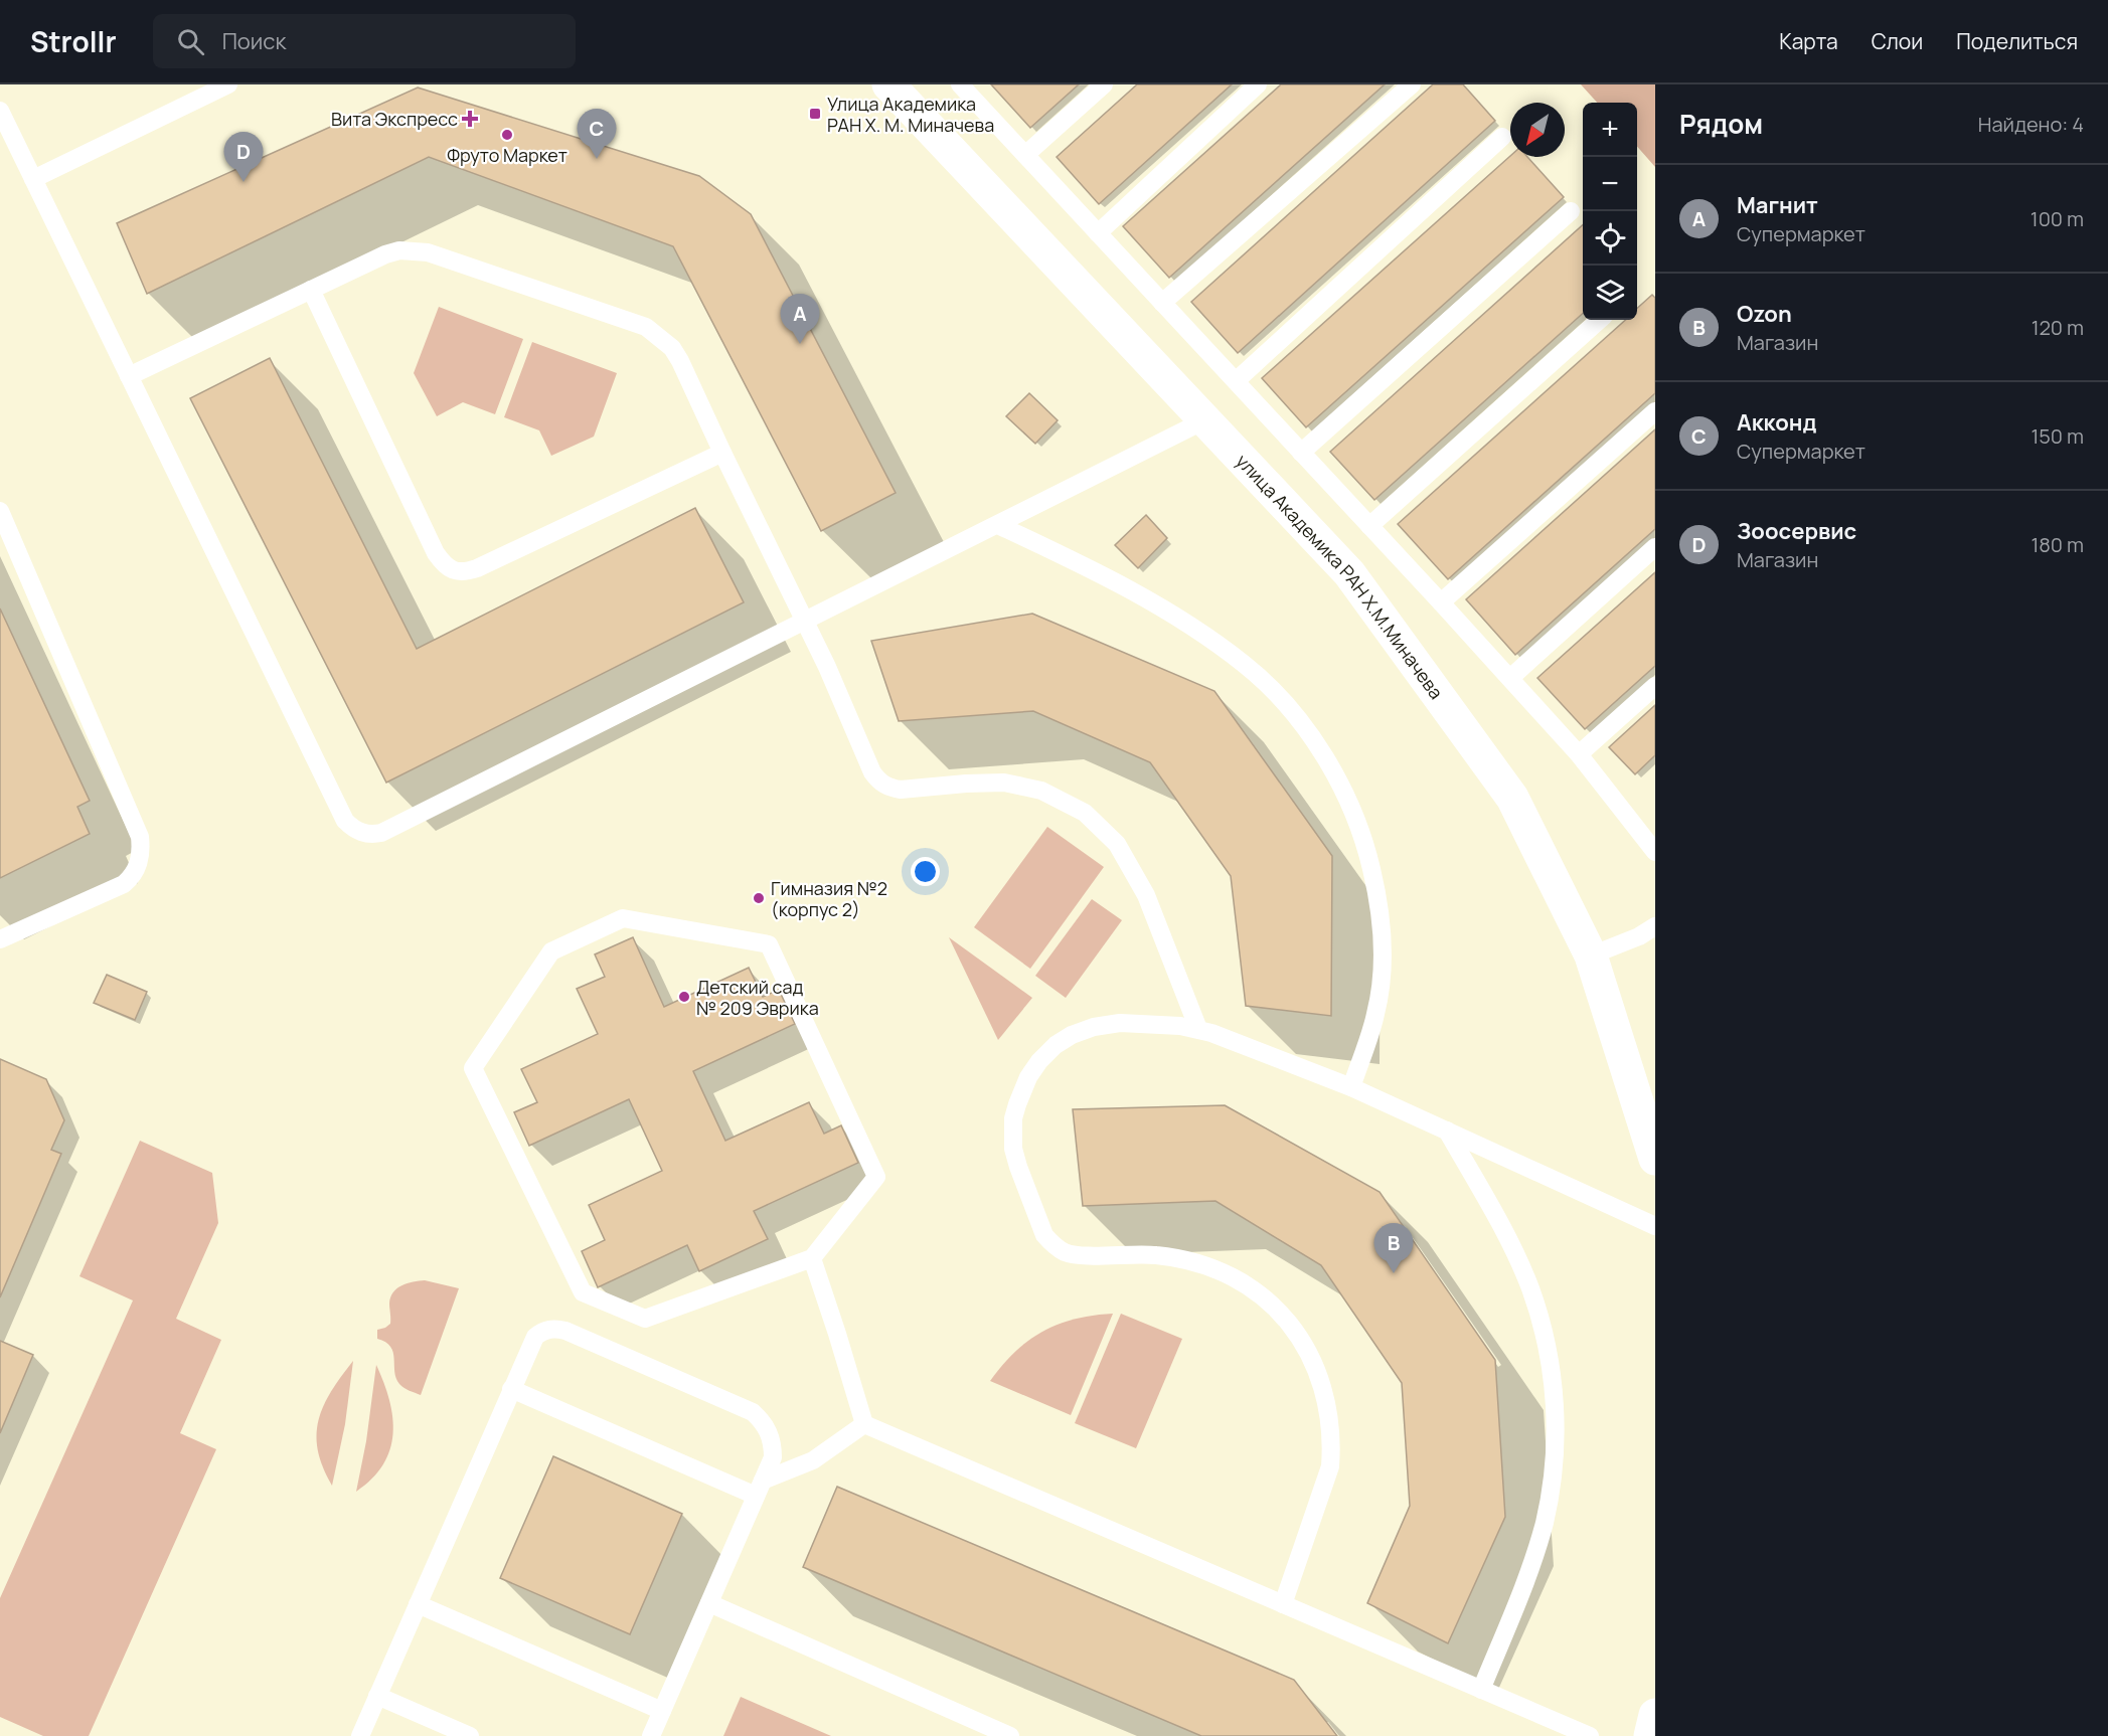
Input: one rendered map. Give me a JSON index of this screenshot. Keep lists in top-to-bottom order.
{
  "streets": {
    "street": ["улица Академика РАН Х.М.Миначева"]
  },
  "places": {
    "transit": ["Улица Академика РАН Х. М. Миначева"],
    "health": ["Вита Экспресс"],
    "other": ["Фруто Маркет", "Гимназия №2 (корпус 2)", "Детский сад № 209 Эврика"]
  },
  "north": "bottom left",
  "page": {
    "header": "Strollr",
    "search": "Поиск",
    "nav": ["Карта", "Слои", "Поделиться"],
    "heading": ["Рядом", "Найдено: 4"],
    "map_buttons": ["+", "−"],
    "pins": [
      "C",
      "D",
      "A",
      "B"
    ],
    "list": [
      {
        "mark": "A",
        "name": "Магнит",
        "note": "Супермаркет",
        "value": "100 m"
      },
      {
        "mark": "B",
        "name": "Ozon",
        "note": "Магазин",
        "value": "120 m"
      },
      {
        "mark": "C",
        "name": "Акконд",
        "note": "Супермаркет",
        "value": "150 m"
      },
      {
        "mark": "D",
        "name": "Зоосервис",
        "note": "Магазин",
        "value": "180 m"
      }
    ]
  }
}
